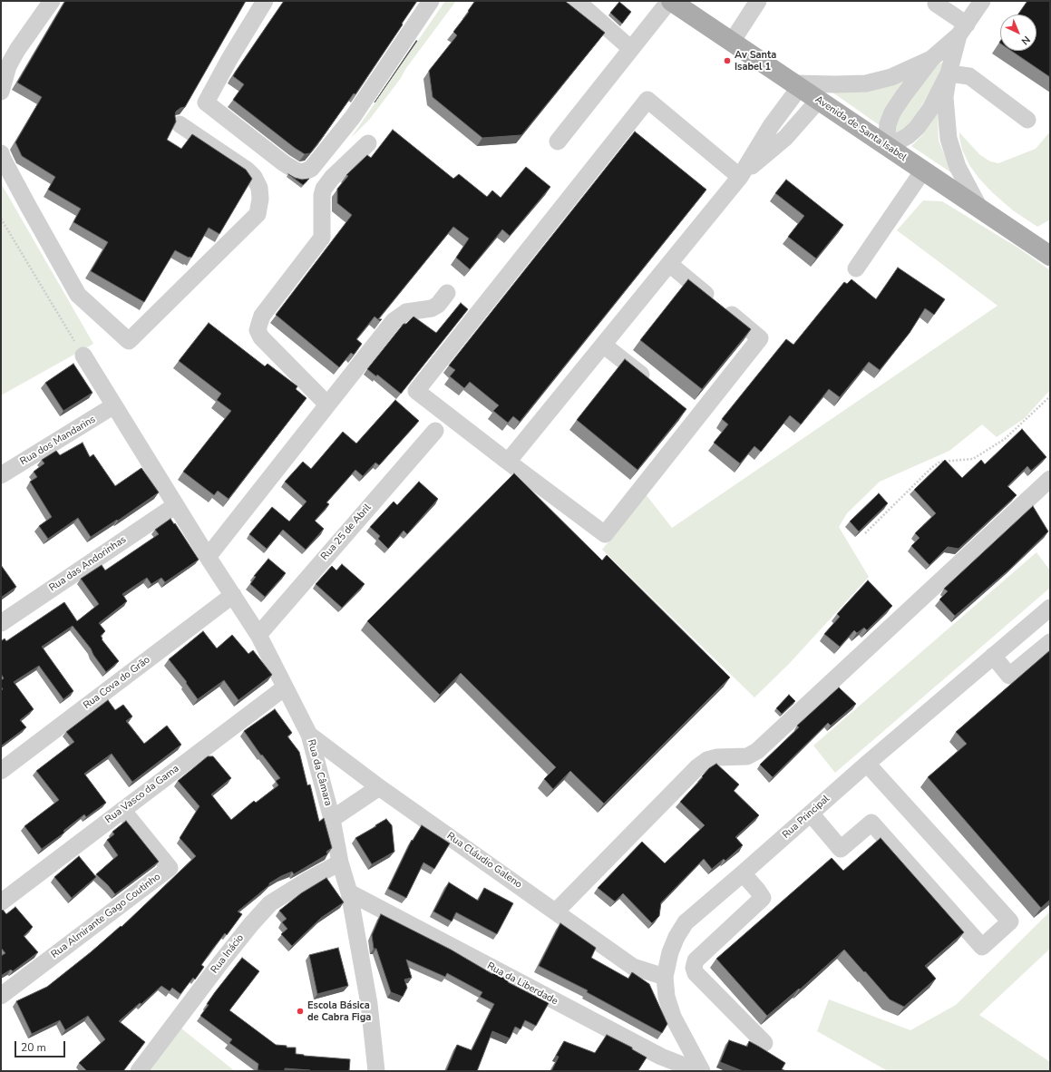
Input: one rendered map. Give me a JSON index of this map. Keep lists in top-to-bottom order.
{
  "streets": {
    "main road": ["Avenida de Santa Isabel"],
    "street": [
      "Rua dos Mandarins",
      "Rua 25 de Abril",
      "Rua das Andorinhas",
      "Rua Cova do Grão",
      "Rua da Câmara",
      "Rua Vasco da Gama",
      "Rua Principal",
      "Rua Cláudio Galeno",
      "Rua Almirante Gago Coutinho",
      "Rua Inácio",
      "Rua da Liberdade"
    ]
  },
  "crossings": [
    ["Rua dos Mandarins", "Rua da Câmara"],
    ["Rua 25 de Abril", "Rua da Câmara"],
    ["Rua das Andorinhas", "Rua da Câmara"],
    ["Rua Cova do Grão", "Rua da Câmara"],
    ["Rua da Câmara", "Rua Vasco da Gama"],
    ["Rua da Câmara", "Rua Cláudio Galeno"],
    ["Rua da Câmara", "Rua Inácio"],
    ["Rua da Câmara", "Rua da Liberdade"],
    ["Rua Vasco da Gama", "Rua Almirante Gago Coutinho"],
    ["Rua Principal", "Rua Cláudio Galeno"]
  ],
  "places": ["Av Santa Isabel 1", "Escola Básica de Cabra Figa"],
  "scale_bar": "20 m",
  "north": "bottom right"
}
